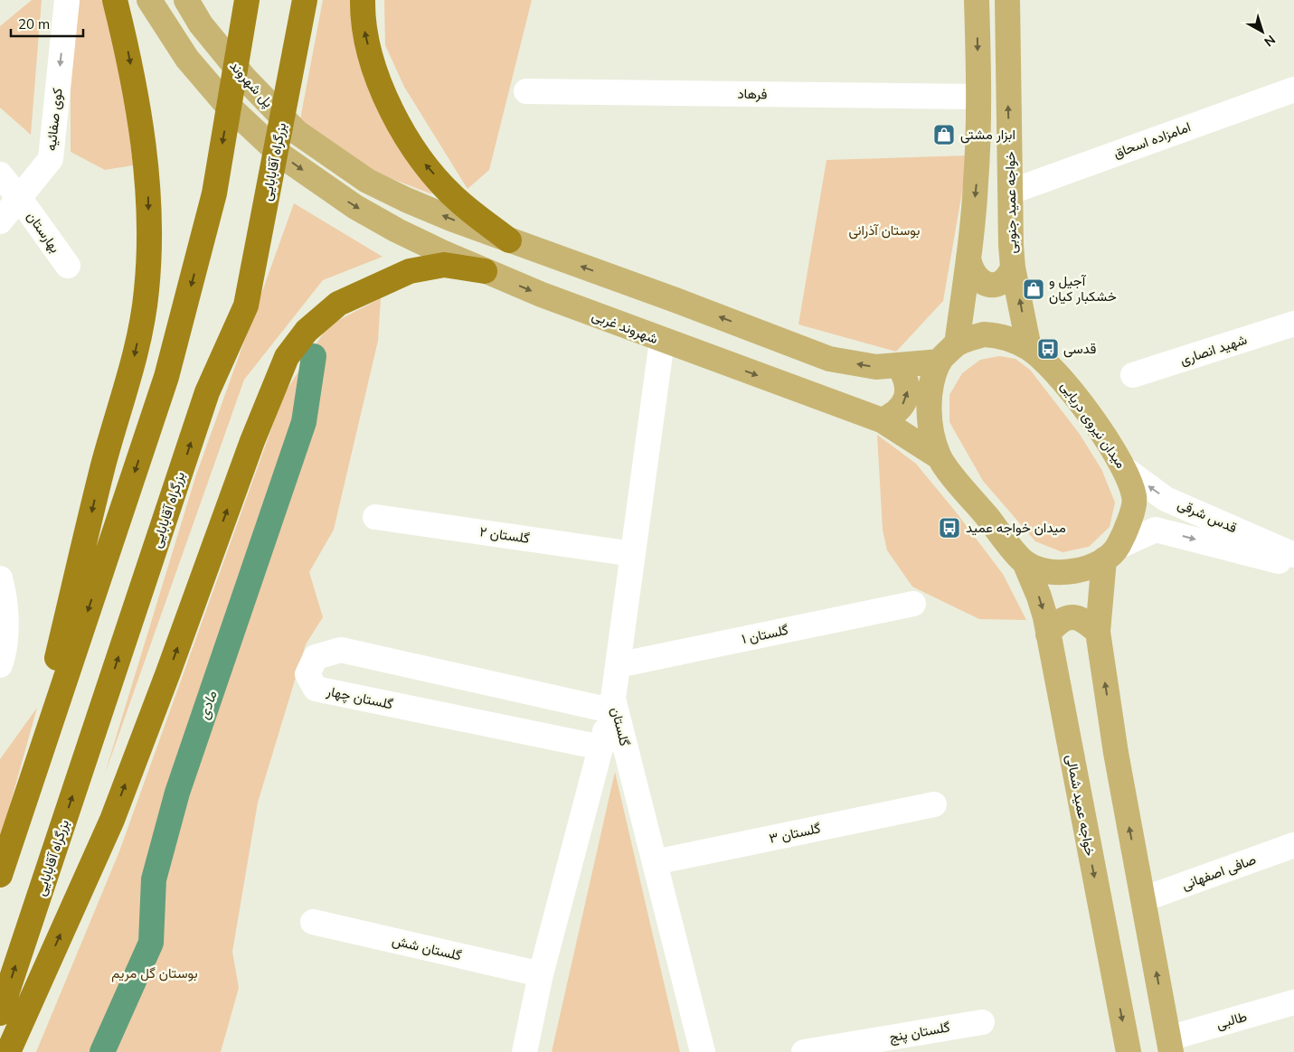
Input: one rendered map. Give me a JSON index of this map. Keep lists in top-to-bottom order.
{
  "streets": {
    "highway": ["بزرگراه آقابابایی"],
    "main road": [
      "پل شهروند",
      "خواجه عمید جنوبی",
      "شهروند غربی",
      "میدان نیروی دریایی",
      "خواجه عمید شمالی"
    ],
    "street": [
      "فرهاد",
      "کوی صفائیه",
      "امامزاده اسحاق",
      "بهارستان",
      "شهید انصاری",
      "قدس شرقی",
      "گلستان ۲",
      "گلستان ۱",
      "گلستان چهار",
      "گلستان",
      "گلستان ۳",
      "صافی اصفهانی",
      "گلستان شش",
      "طالبی",
      "گلستان پنج"
    ]
  },
  "crossings": [
    ["کوی صفائیه", "بهارستان"],
    ["امامزاده اسحاق", "خواجه عمید جنوبی"],
    ["خواجه عمید جنوبی", "میدان نیروی دریایی"],
    ["شهروند غربی", "میدان نیروی دریایی"],
    ["شهروند غربی", "گلستان"],
    ["میدان نیروی دریایی", "قدس شرقی"],
    ["میدان نیروی دریایی", "خواجه عمید شمالی"],
    ["گلستان ۲", "گلستان"],
    ["گلستان ۱", "گلستان"],
    ["گلستان چهار", "گلستان"],
    ["گلستان", "گلستان ۳"]
  ],
  "one_way": ["پل شهروند", "کوی صفائیه"],
  "water": ["مادی"],
  "parks": ["بوستان آذرانی", "بوستان گل مریم"],
  "places": {
    "shop": ["ابزار مشتی", "آجیل و خشکبار کیان"],
    "bus stop": ["قدسی", "میدان خواجه عمید"]
  },
  "scale_bar": "20 m",
  "north": "bottom right"
}
